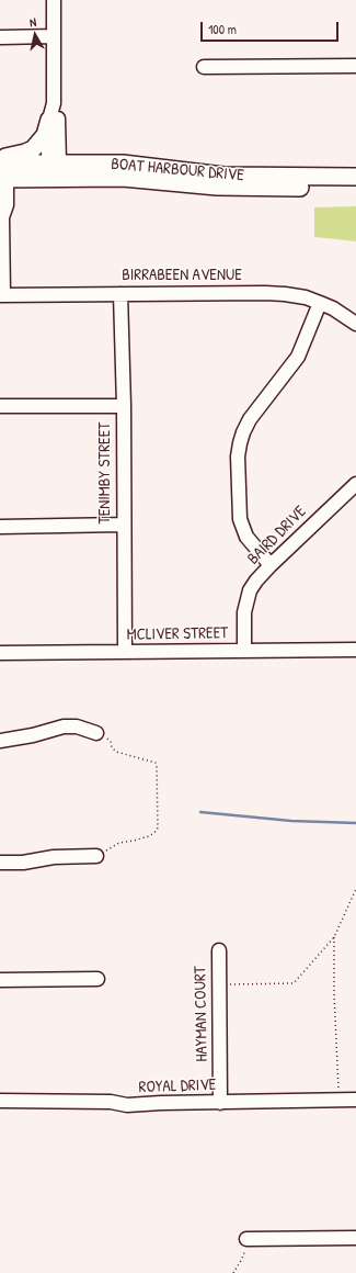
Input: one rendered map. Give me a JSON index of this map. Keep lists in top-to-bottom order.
{
  "streets": {
    "main road": ["BOAT HARBOUR DRIVE"],
    "street": [
      "BIRRABEEN AVENUE",
      "TENIMBY STREET",
      "BAIRD DRIVE",
      "MCLIVER STREET",
      "HAYMAN COURT",
      "ROYAL DRIVE"
    ]
  },
  "crossings": [
    ["BIRRABEEN AVENUE", "TENIMBY STREET"],
    ["TENIMBY STREET", "MCLIVER STREET"],
    ["BAIRD DRIVE", "MCLIVER STREET"],
    ["HAYMAN COURT", "ROYAL DRIVE"]
  ],
  "scale_bar": "100 m",
  "north": "top"
}
